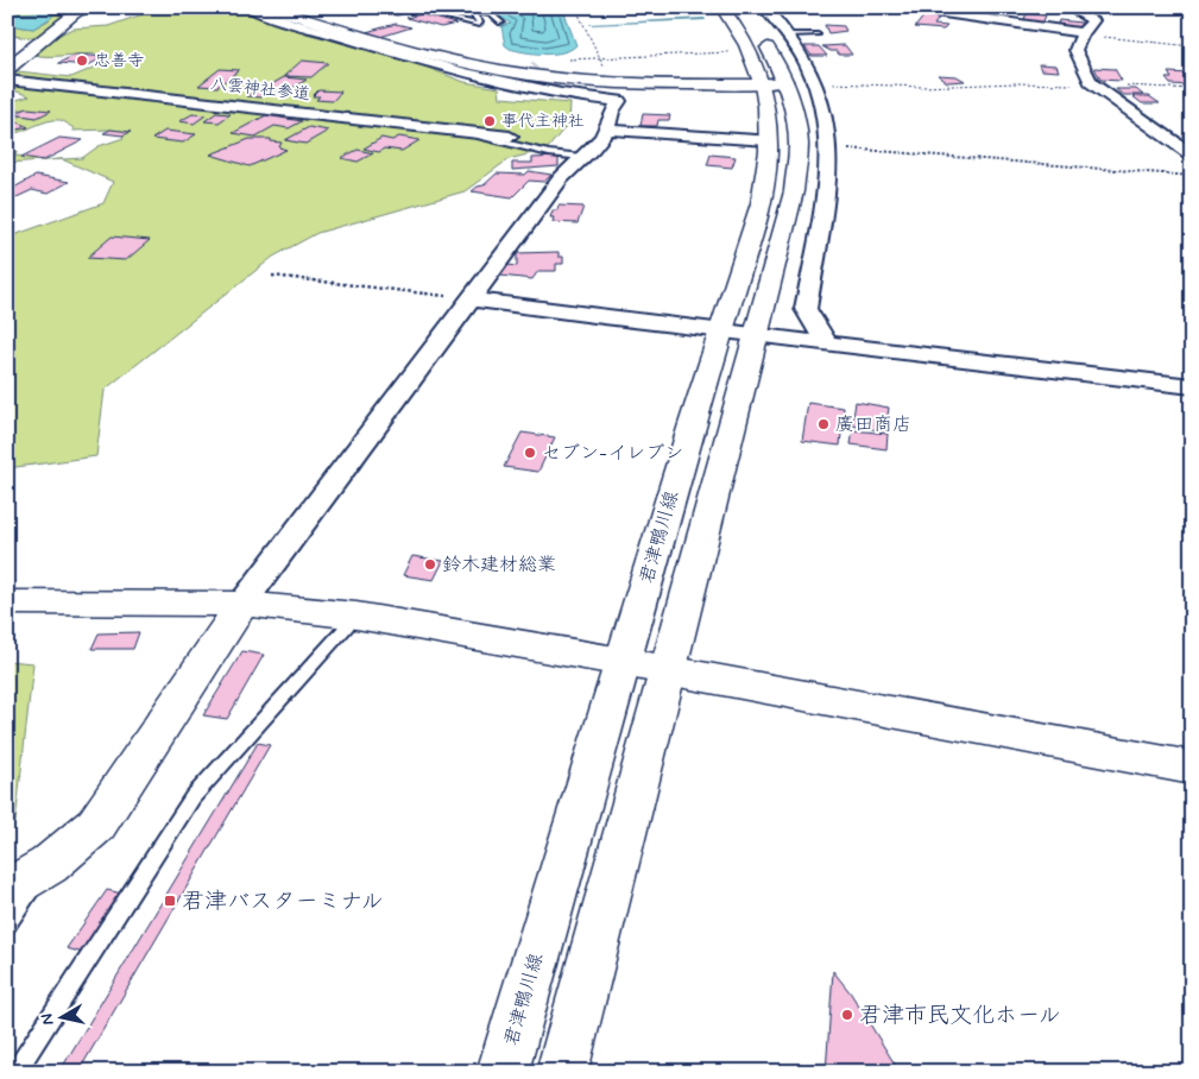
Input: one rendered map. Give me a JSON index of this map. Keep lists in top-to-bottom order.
{
  "streets": {
    "main road": ["君津鴨川線"],
    "street": ["八雲神社参道"]
  },
  "places": {
    "other": [
      "忠善寺",
      "事代主神社",
      "廣田商店",
      "セブン-イレブン",
      "鈴木建材総業",
      "君津市民文化ホール"
    ],
    "transit": ["君津バスターミナル"]
  },
  "north": "left"
}
